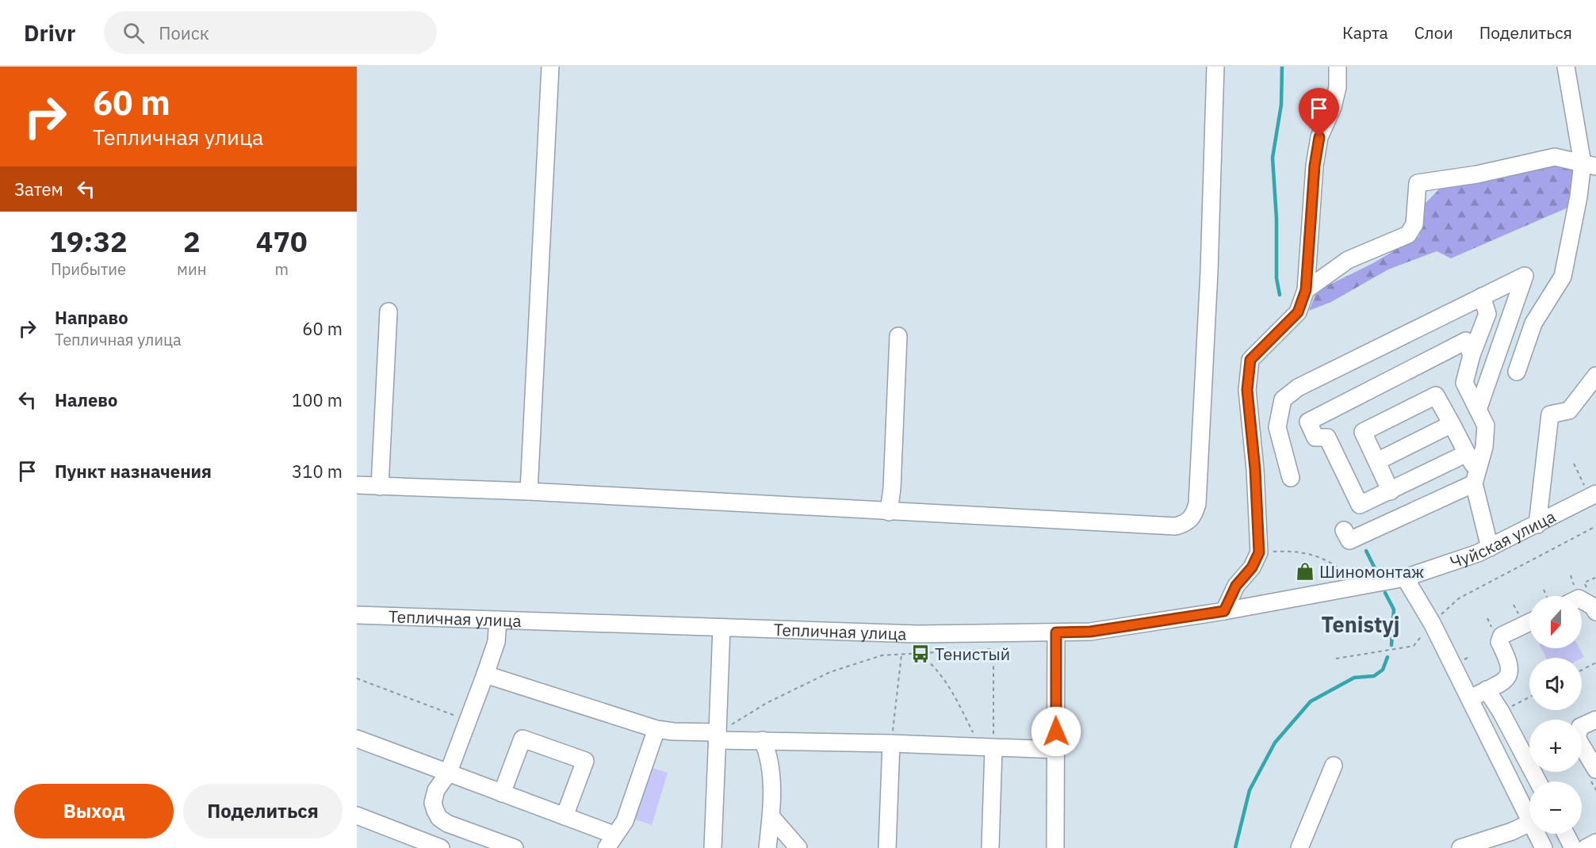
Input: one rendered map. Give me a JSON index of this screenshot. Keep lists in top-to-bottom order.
{
  "streets": {
    "street": ["Чуйская улица", "Тепличная улица"]
  },
  "crossings": [
    ["Чуйская улица", "Тепличная улица"]
  ],
  "districts": ["Tenistyj"],
  "places": {
    "shop": ["Шиномонтаж"],
    "bus stop": ["Тенистый"]
  },
  "north": "bottom",
  "page": {
    "header": "Drivr",
    "search": "Поиск",
    "nav": ["Карта", "Слои", "Поделиться"],
    "turn": ["60 m", "Тепличная улица"],
    "then": "Затем",
    "eta": [
      "19:32",
      "Прибытие",
      "2",
      "мин",
      "470",
      "m"
    ],
    "list": [
      {
        "name": "Направо",
        "note": "Тепличная улица",
        "value": "60 m"
      },
      {
        "name": "Налево",
        "value": "100 m"
      },
      {
        "name": "Пункт назначения",
        "value": "310 m"
      }
    ],
    "map_buttons": ["+", "−"],
    "buttons": ["Выход", "Поделиться"]
  }
}
